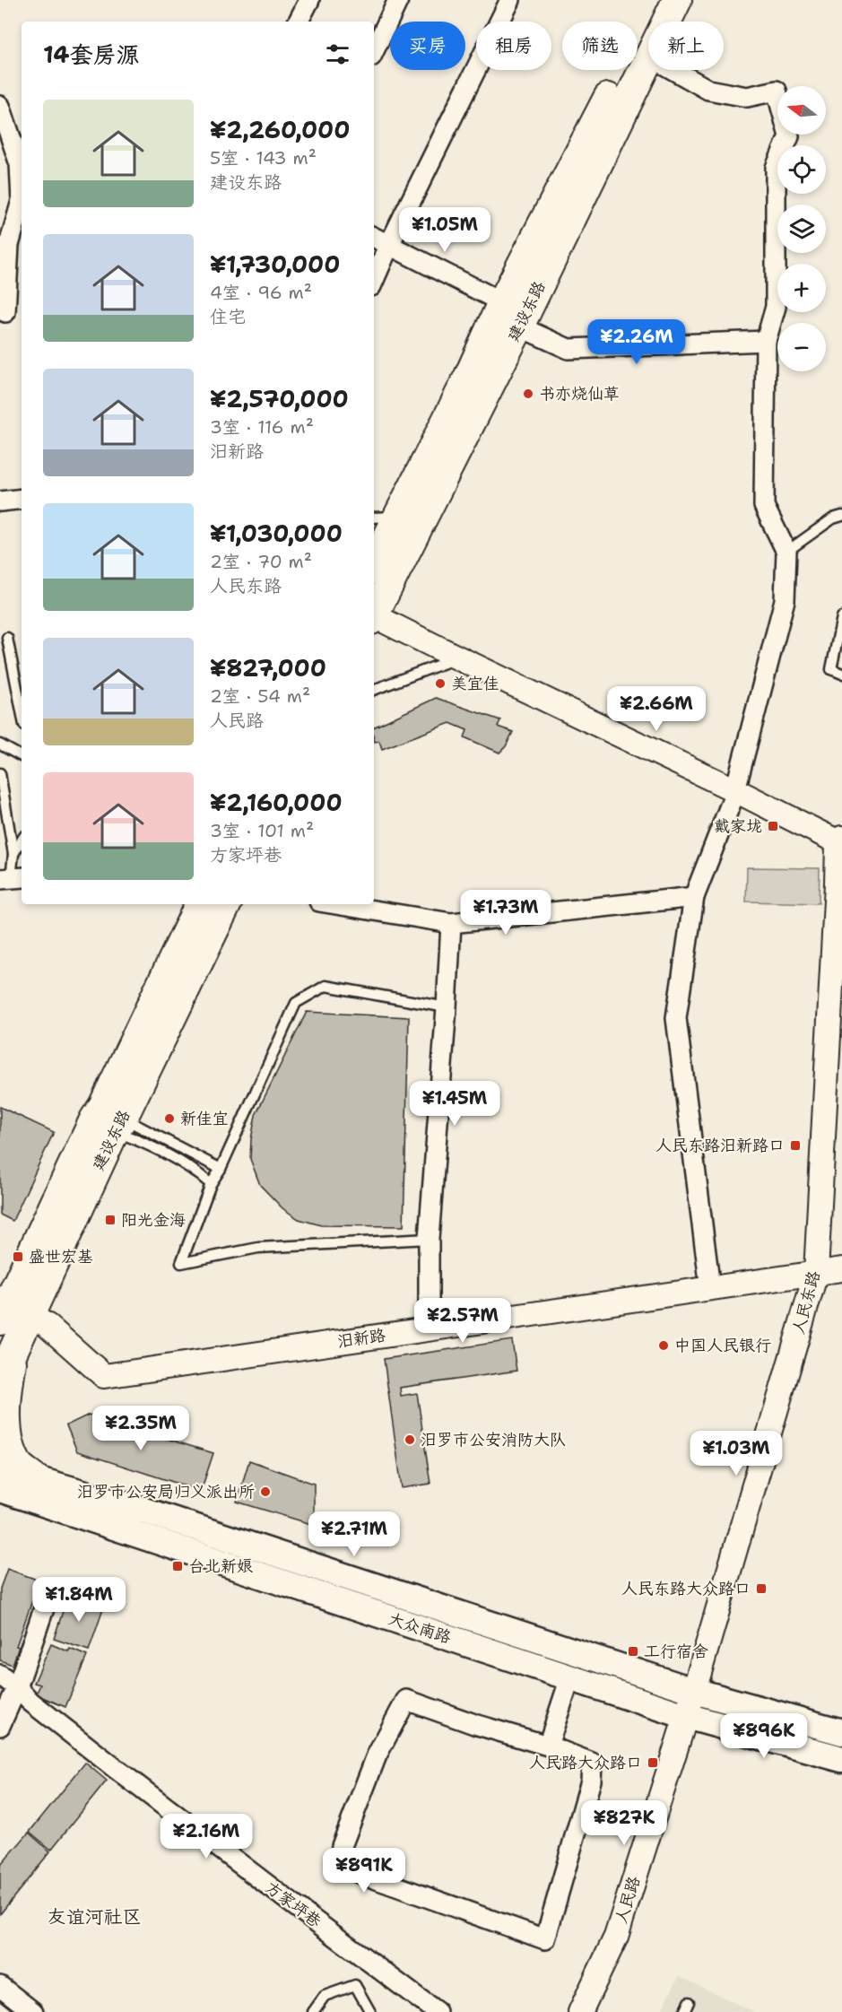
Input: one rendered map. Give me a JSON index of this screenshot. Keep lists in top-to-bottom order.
{
  "streets": {
    "main road": ["建设东路", "大众南路"],
    "street": [
      "人民东路",
      "汨新路",
      "人民路",
      "方家坪巷"
    ]
  },
  "crossings": [
    ["建设东路", "汨新路"],
    ["人民东路", "汨新路"],
    ["人民东路", "大众南路"],
    ["人民东路", "人民路"],
    ["大众南路", "人民路"]
  ],
  "districts": ["友谊河社区"],
  "places": {
    "other": [
      "书亦烧仙草",
      "美宜佳",
      "新佳宜",
      "中国人民银行",
      "汨罗市公安消防大队",
      "汨罗市公安局归义派出所"
    ],
    "transit": [
      "戴家垅",
      "人民东路汨新路口",
      "阳光金海",
      "盛世宏基",
      "台北新娘",
      "人民东路大众路口",
      "工行宿舍",
      "人民路大众路口"
    ]
  },
  "north": "left",
  "page": {
    "chip": [
      "买房",
      "租房",
      "筛选",
      "新上"
    ],
    "heading": "14套房源",
    "map_buttons": ["+", "−"],
    "list": [
      {
        "name": "¥2,260,000",
        "note": "5室 · 143 m² · 建设东路"
      },
      {
        "name": "¥1,730,000",
        "note": "4室 · 96 m² · 住宅"
      },
      {
        "name": "¥2,570,000",
        "note": "3室 · 116 m² · 汨新路"
      },
      {
        "name": "¥1,030,000",
        "note": "2室 · 70 m² · 人民东路"
      },
      {
        "name": "¥827,000",
        "note": "2室 · 54 m² · 人民路"
      },
      {
        "name": "¥2,160,000",
        "note": "3室 · 101 m² · 方家坪巷"
      }
    ],
    "price": [
      "¥1.05M",
      "¥2.26M",
      "¥2.66M",
      "¥1.73M",
      "¥1.45M",
      "¥2.57M",
      "¥2.35M",
      "¥1.03M",
      "¥2.71M",
      "¥1.84M",
      "¥896K",
      "¥827K",
      "¥2.16M",
      "¥891K"
    ]
  }
}
